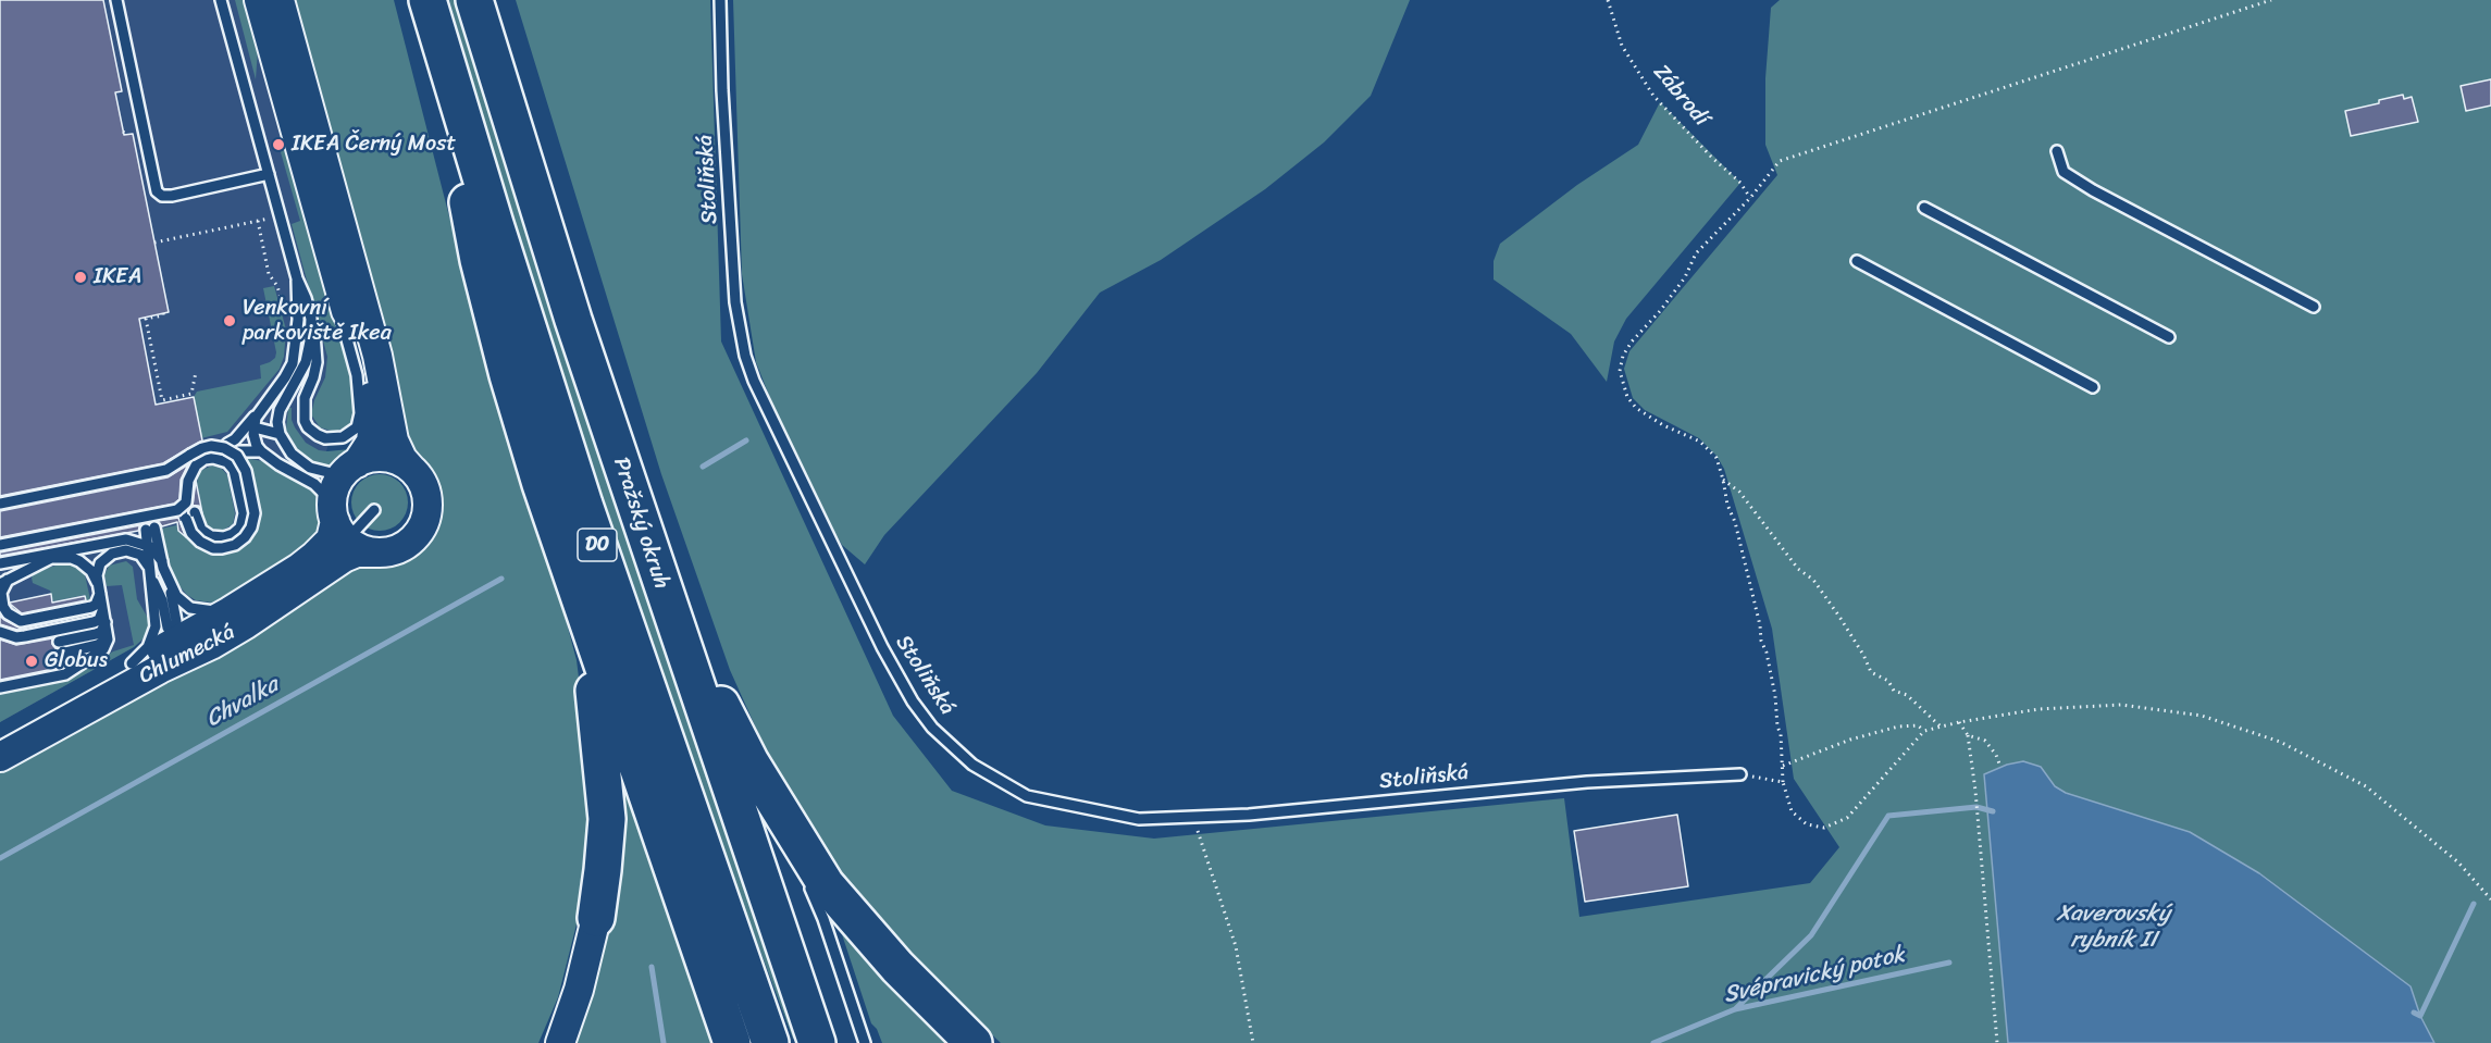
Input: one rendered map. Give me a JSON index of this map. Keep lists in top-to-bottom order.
{
  "streets": {
    "highway": ["Pražský okruh", "D0"],
    "main road": ["Chlumecká"],
    "lane": ["Stoliňská"],
    "path": ["Zábrodí"]
  },
  "water": ["Chvalka", "Xaverovský rybník II", "Svépravický potok"],
  "places": [
    "IKEA Černý Most",
    "IKEA",
    "Venkovní parkoviště Ikea",
    "Globus"
  ]
}
